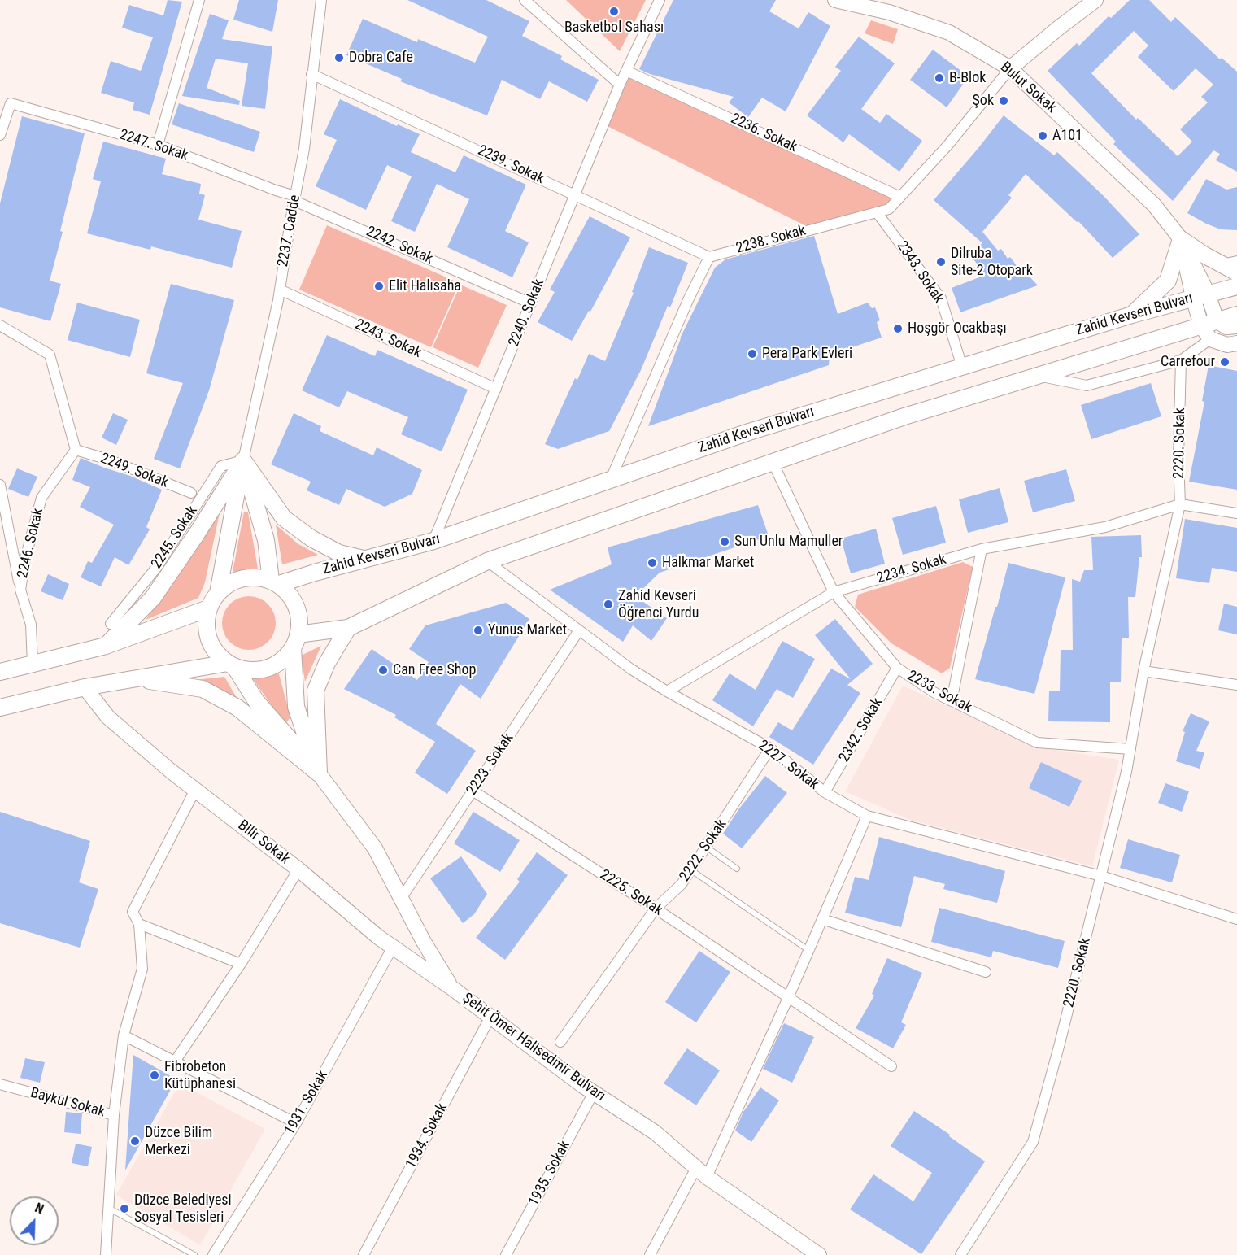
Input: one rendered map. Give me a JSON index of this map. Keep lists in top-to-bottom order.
{
  "streets": {
    "main road": ["Zahid Kevseri Bulvarı"],
    "street": [
      "Bulut Sokak",
      "2236. Sokak",
      "2247. Sokak",
      "2239. Sokak",
      "2237. Cadde",
      "2238. Sokak",
      "2242. Sokak",
      "2343. Sokak",
      "2240. Sokak",
      "2243. Sokak",
      "2220. Sokak",
      "2249. Sokak",
      "2245. Sokak",
      "2246. Sokak",
      "2234. Sokak",
      "2233. Sokak",
      "2342. Sokak",
      "2223. Sokak",
      "2227. Sokak",
      "Bilir Sokak",
      "2222. Sokak",
      "2225. Sokak",
      "Şehit Ömer Halisedmir Bulvarı",
      "Baykul Sokak",
      "1931. Sokak",
      "1934. Sokak",
      "1935. Sokak"
    ]
  },
  "crossings": [
    ["Bulut Sokak", "2238. Sokak"],
    ["2236. Sokak", "2238. Sokak"],
    ["2236. Sokak", "2240. Sokak"],
    ["2247. Sokak", "2237. Cadde"],
    ["2247. Sokak", "2242. Sokak"],
    ["2239. Sokak", "2237. Cadde"],
    ["2239. Sokak", "2238. Sokak"],
    ["2239. Sokak", "2240. Sokak"],
    ["2237. Cadde", "2242. Sokak"],
    ["2237. Cadde", "2243. Sokak"],
    ["2237. Cadde", "2245. Sokak"],
    ["2238. Sokak", "2343. Sokak"],
    ["2242. Sokak", "2240. Sokak"],
    ["2343. Sokak", "Zahid Kevseri Bulvarı"],
    ["2240. Sokak", "Zahid Kevseri Bulvarı"],
    ["2240. Sokak", "2243. Sokak"],
    ["Zahid Kevseri Bulvarı", "2233. Sokak"],
    ["Zahid Kevseri Bulvarı", "2227. Sokak"],
    ["2220. Sokak", "2234. Sokak"],
    ["2220. Sokak", "2233. Sokak"],
    ["2220. Sokak", "2227. Sokak"],
    ["2249. Sokak", "2246. Sokak"],
    ["2234. Sokak", "2233. Sokak"],
    ["2234. Sokak", "2227. Sokak"],
    ["2233. Sokak", "2342. Sokak"],
    ["2342. Sokak", "2227. Sokak"],
    ["2223. Sokak", "2227. Sokak"],
    ["2223. Sokak", "2225. Sokak"],
    ["2223. Sokak", "Şehit Ömer Halisedmir Bulvarı"],
    ["2227. Sokak", "2222. Sokak"],
    ["Bilir Sokak", "Şehit Ömer Halisedmir Bulvarı"],
    ["Bilir Sokak", "Baykul Sokak"],
    ["Bilir Sokak", "1931. Sokak"],
    ["2222. Sokak", "2225. Sokak"],
    ["Şehit Ömer Halisedmir Bulvarı", "1934. Sokak"],
    ["Şehit Ömer Halisedmir Bulvarı", "1935. Sokak"]
  ],
  "places": [
    "Basketbol Sahası",
    "Dobra Cafe",
    "B-Blok",
    "Şok",
    "A101",
    "Dilruba Site-2 Otopark",
    "Elit Halısaha",
    "Hoşgör Ocakbaşı",
    "Pera Park Evleri",
    "Carrefour",
    "Sun Unlu Mamuller",
    "Halkmar Market",
    "Zahid Kevseri Öğrenci Yurdu",
    "Yunus Market",
    "Can Free Shop",
    "Fibrobeton Kütüphanesi",
    "Düzce Bilim Merkezi",
    "Düzce Belediyesi Sosyal Tesisleri"
  ],
  "north": "top right"
}
